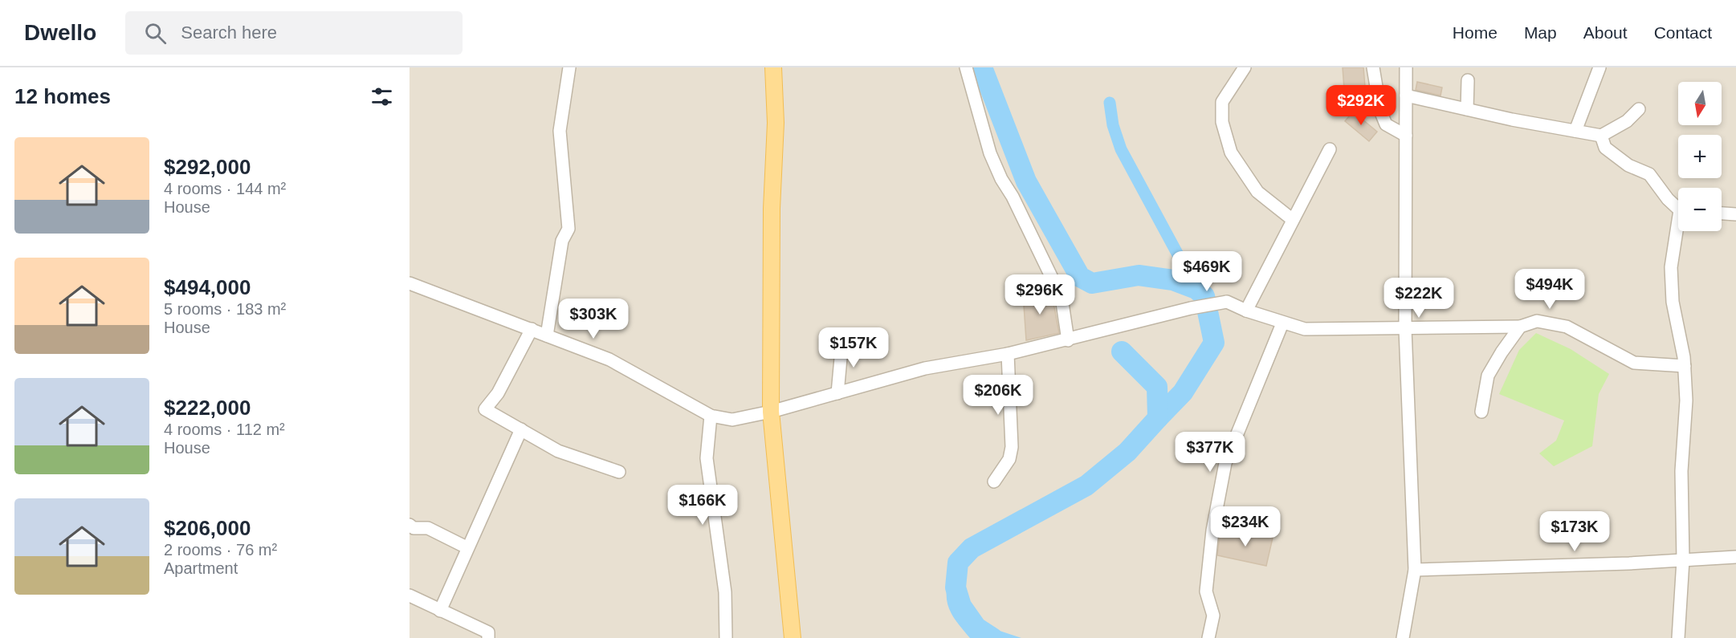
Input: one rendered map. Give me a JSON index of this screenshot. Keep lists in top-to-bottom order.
{
  "north": "bottom",
  "page": {
    "header": "Dwello",
    "search": "Search here",
    "nav": [
      "Home",
      "Map",
      "About",
      "Contact"
    ],
    "heading": "12 homes",
    "map_buttons": ["+", "−"],
    "price": [
      "$292K",
      "$469K",
      "$494K",
      "$296K",
      "$222K",
      "$303K",
      "$157K",
      "$206K",
      "$377K",
      "$166K",
      "$234K",
      "$173K"
    ],
    "list": [
      {
        "name": "$292,000",
        "note": "4 rooms · 144 m² · House"
      },
      {
        "name": "$494,000",
        "note": "5 rooms · 183 m² · House"
      },
      {
        "name": "$222,000",
        "note": "4 rooms · 112 m² · House"
      },
      {
        "name": "$206,000",
        "note": "2 rooms · 76 m² · Apartment"
      }
    ]
  }
}
